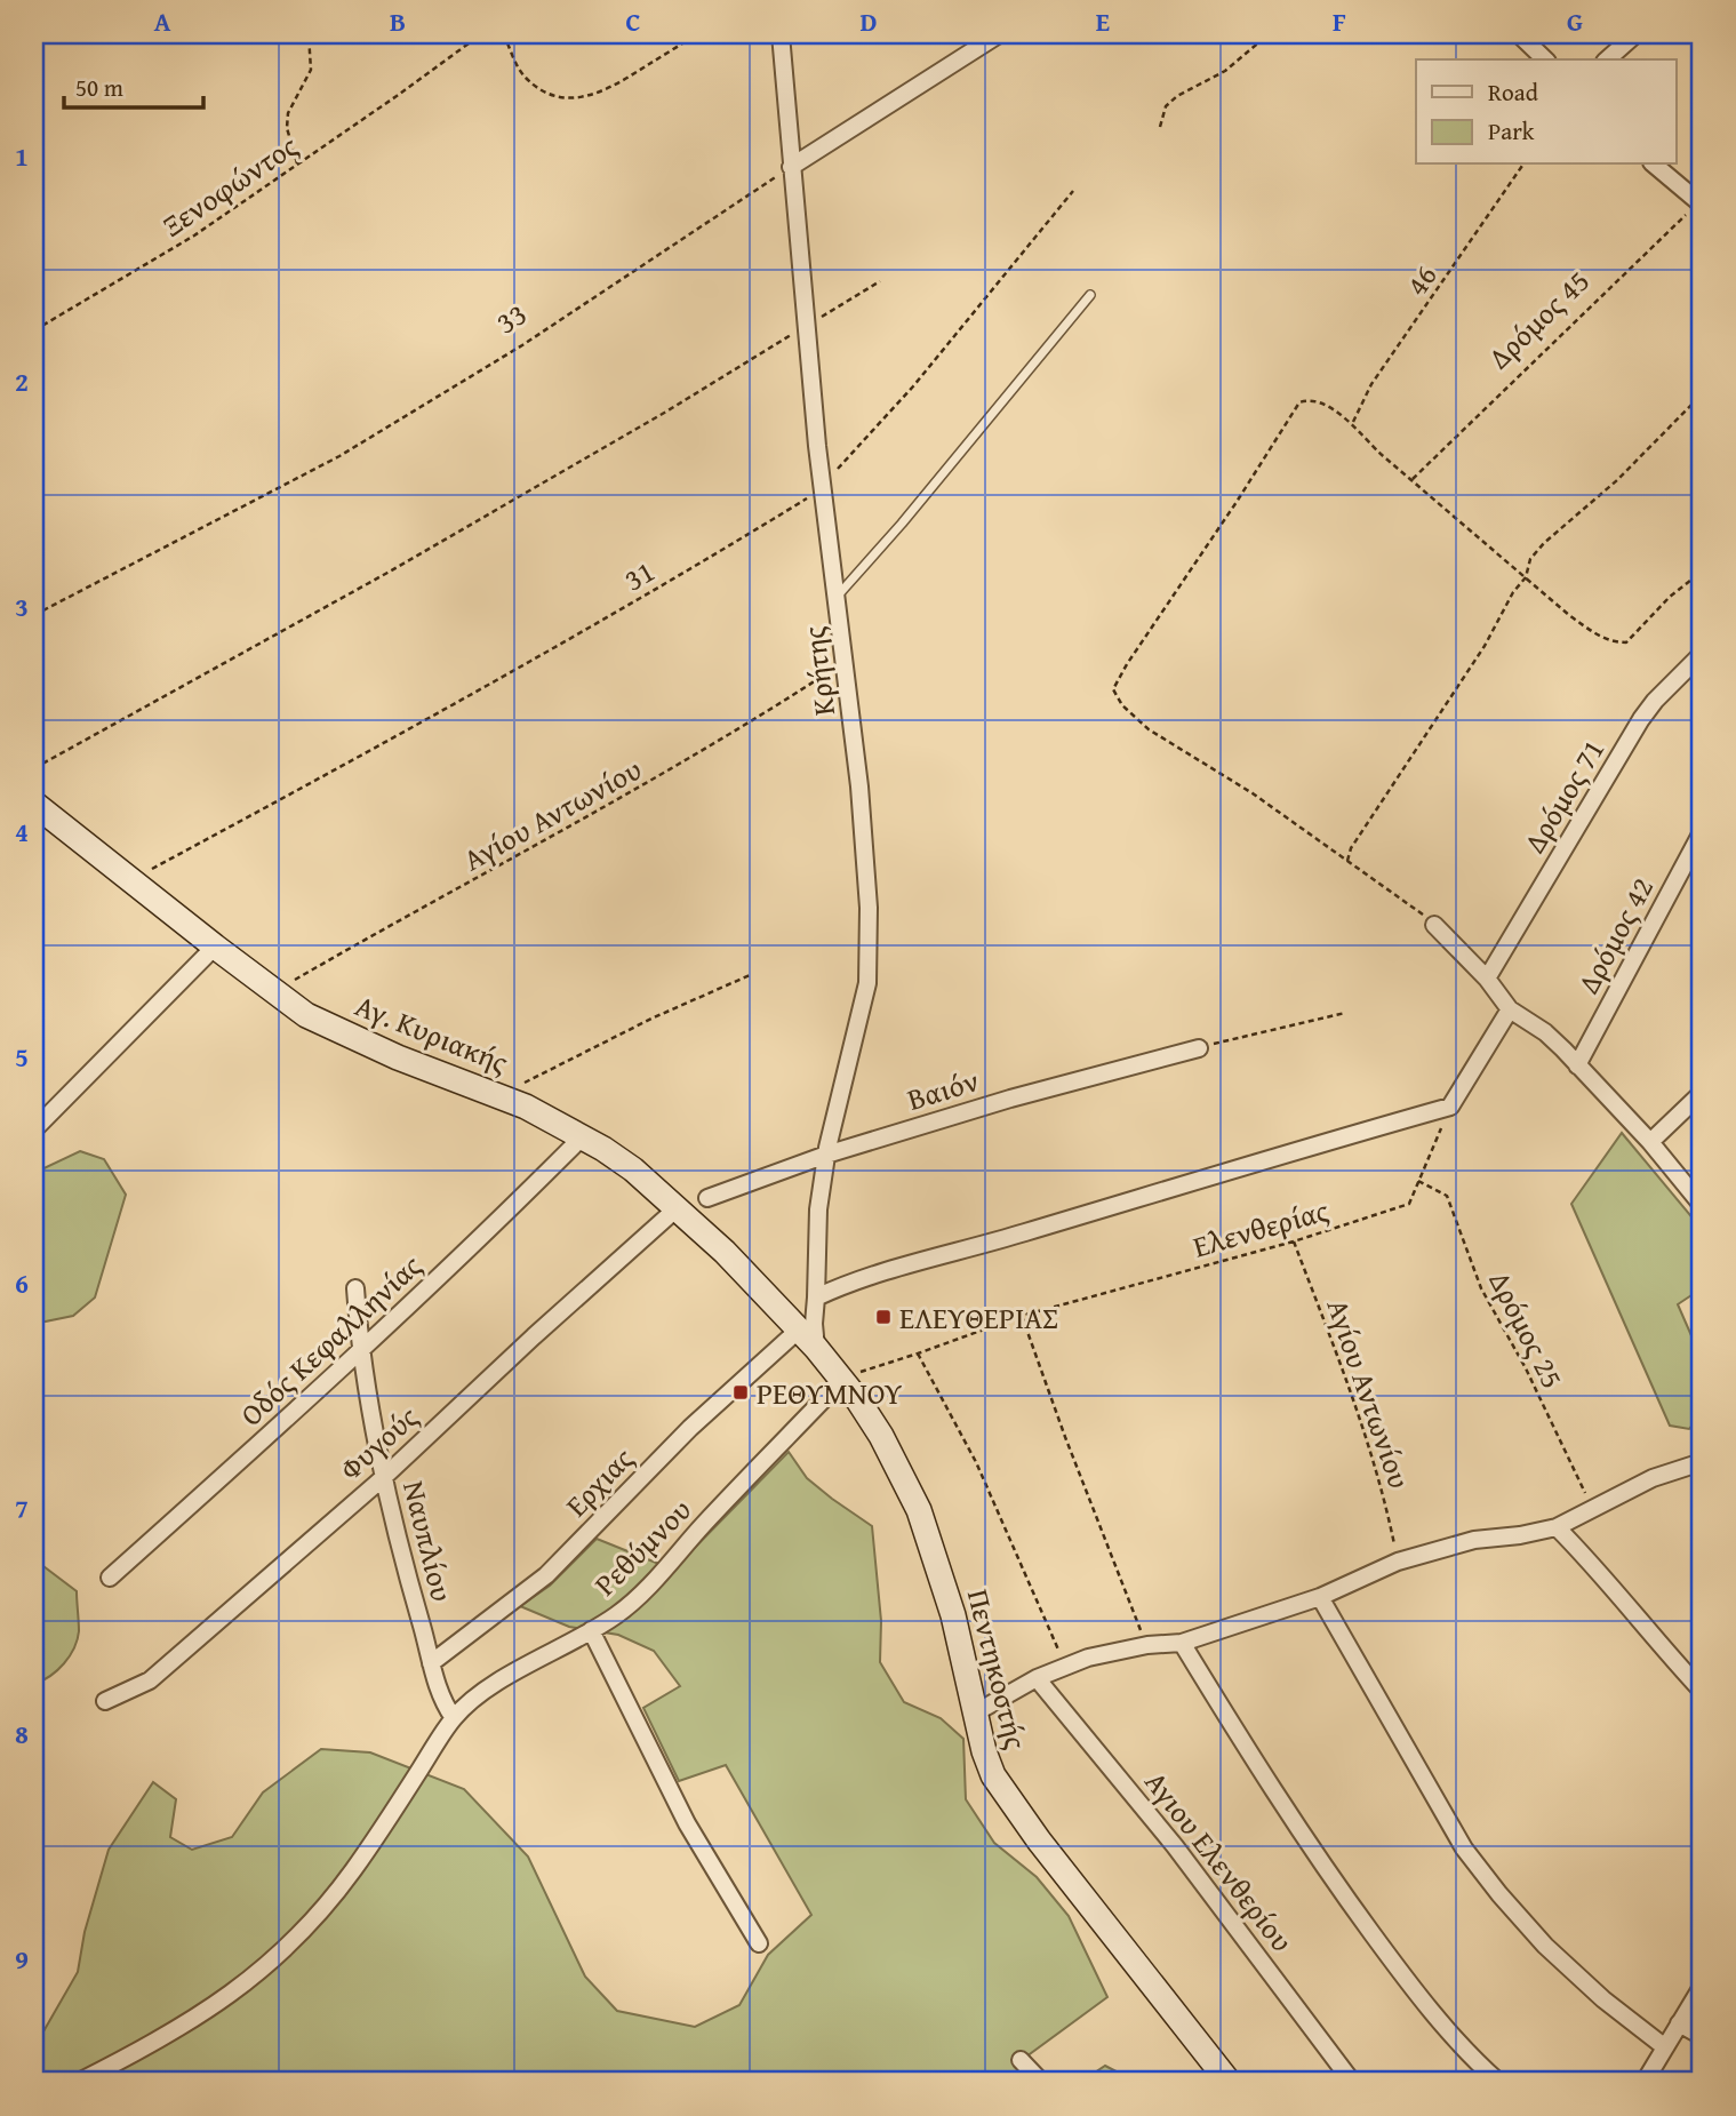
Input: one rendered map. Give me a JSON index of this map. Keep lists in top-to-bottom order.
{
  "streets": {
    "street": [
      "Κρήτης",
      "Δρόμος 71",
      "Δρόμος 42",
      "Αγ. Κυριακής",
      "Βαιόν",
      "Οδός Κεφαλληνίας",
      "Φυγούς",
      "Ερχιας",
      "Ναυπλίου",
      "Ρεθύμνου",
      "Πεντηκοστής",
      "Αγιου Ελενθερίου"
    ],
    "path": [
      "Ξενοφώντος",
      "46",
      "33",
      "Δρόμος 45",
      "31",
      "Αγίου Αντωνίου",
      "Ελενθερίας",
      "Δρόμος 25"
    ]
  },
  "crossings": [
    ["33", "Κρήτης"],
    ["31", "Κρήτης"],
    ["31", "Αγ. Κυριακής"],
    ["Κρήτης", "Αγίου Αντωνίου"],
    ["Κρήτης", "Βαιόν"],
    ["Κρήτης", "Πεντηκοστής"],
    ["Αγίου Αντωνίου", "Αγ. Κυριακής"],
    ["Αγίου Αντωνίου", "Ελενθερίας"],
    ["Αγ. Κυριακής", "Οδός Κεφαλληνίας"],
    ["Αγ. Κυριακής", "Φυγούς"],
    ["Αγ. Κυριακής", "Ερχιας"],
    ["Αγ. Κυριακής", "Πεντηκοστής"],
    ["Ελενθερίας", "Δρόμος 25"],
    ["Ελενθερίας", "Ρεθύμνου"],
    ["Ελενθερίας", "Πεντηκοστής"],
    ["Οδός Κεφαλληνίας", "Ναυπλίου"],
    ["Φυγούς", "Ναυπλίου"],
    ["Ερχιας", "Ναυπλίου"],
    ["Ερχιας", "Πεντηκοστής"],
    ["Ναυπλίου", "Ρεθύμνου"],
    ["Ρεθύμνου", "Πεντηκοστής"]
  ],
  "places": {
    "transit": ["ΕΛΕΥΘΕΡΙΑΣ", "ΡΕΘΥΜΝΟΥ"]
  },
  "legend": ["Road", "Park"],
  "scale_bar": "50 m",
  "grid": {
    "columns": [
      "A",
      "B",
      "C",
      "D",
      "E",
      "F",
      "G"
    ],
    "rows": [
      "1",
      "2",
      "3",
      "4",
      "5",
      "6",
      "7",
      "8",
      "9"
    ]
  }
}
